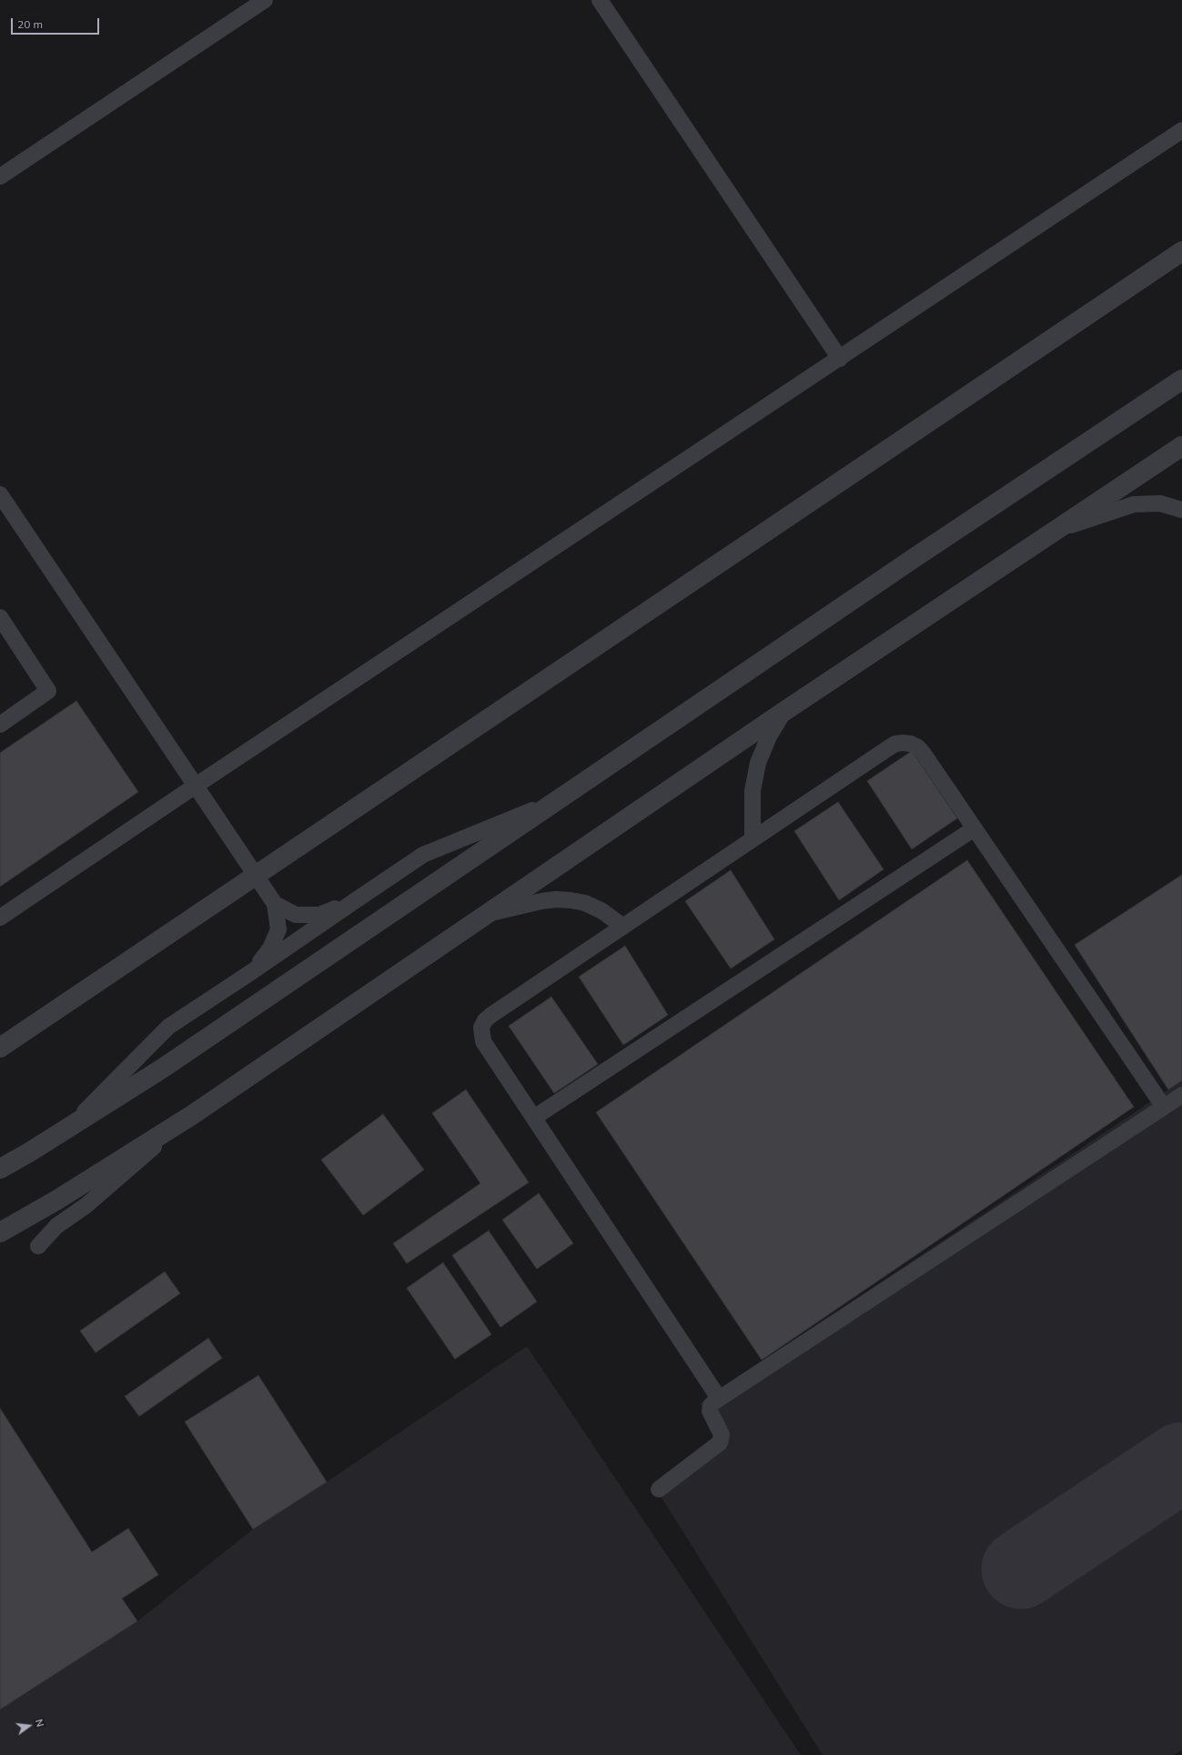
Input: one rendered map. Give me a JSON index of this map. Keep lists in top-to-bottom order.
{
  "scale_bar": "20 m",
  "north": "right"
}
